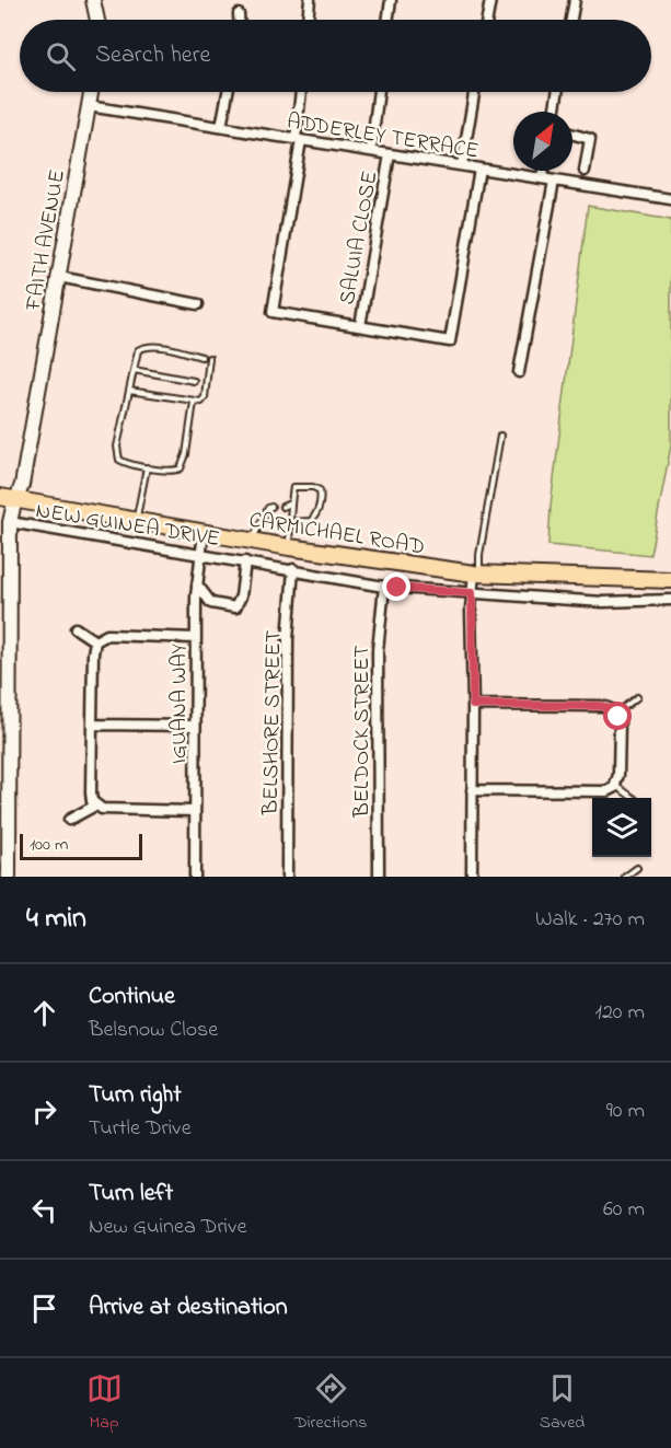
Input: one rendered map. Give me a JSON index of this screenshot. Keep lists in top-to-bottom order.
{
  "streets": {
    "main road": ["CARMICHAEL ROAD"],
    "street": [
      "ADDERLEY TERRACE",
      "SALUIA CLOSE",
      "FAITH AVENUE",
      "NEW GUINEA DRIVE",
      "IGUANA WAY",
      "BELSHORE STREET",
      "BELDOCK STREET"
    ]
  },
  "crossings": [
    ["ADDERLEY TERRACE", "SALUIA CLOSE"],
    ["ADDERLEY TERRACE", "FAITH AVENUE"],
    ["FAITH AVENUE", "NEW GUINEA DRIVE"],
    ["FAITH AVENUE", "CARMICHAEL ROAD"],
    ["NEW GUINEA DRIVE", "IGUANA WAY"],
    ["NEW GUINEA DRIVE", "BELSHORE STREET"],
    ["NEW GUINEA DRIVE", "BELDOCK STREET"],
    ["CARMICHAEL ROAD", "IGUANA WAY"]
  ],
  "scale_bar": "100 m",
  "north": "top right",
  "page": {
    "search": "Search here",
    "scale": "100 m",
    "heading": ["4 min", "Walk · 270 m"],
    "list": [
      ["Continue", "Belsnow Close", "120 m"],
      ["Turn right", "Turtle Drive", "90 m"],
      ["Turn left", "New Guinea Drive", "60 m"],
      "Arrive at destination"
    ],
    "nav": ["Map", "Directions", "Saved"]
  }
}
